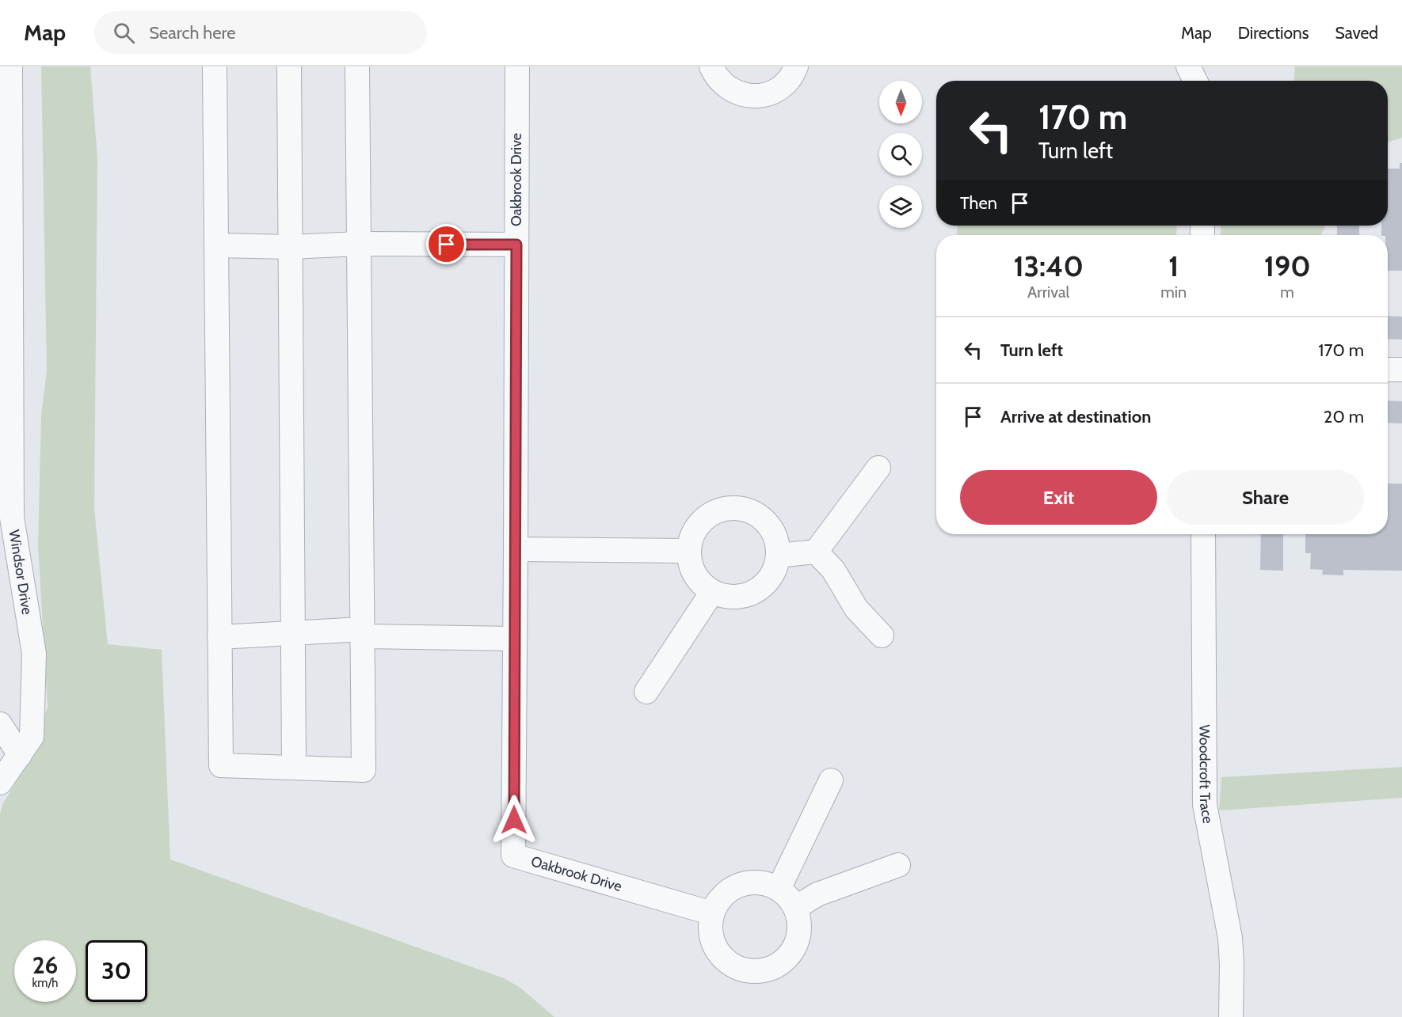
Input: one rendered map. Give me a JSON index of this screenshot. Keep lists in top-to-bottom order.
{
  "streets": {
    "street": ["Oakbrook Drive", "Windsor Drive", "Woodcroft Trace"]
  },
  "north": "bottom",
  "page": {
    "header": "Map",
    "search": "Search here",
    "nav": ["Map", "Directions", "Saved"],
    "turn": ["170 m", "Turn left"],
    "then": "Then",
    "eta": [
      "13:40",
      "Arrival",
      "1",
      "min",
      "190",
      "m"
    ],
    "list": [
      {
        "name": "Turn left",
        "value": "170 m"
      },
      {
        "name": "Arrive at destination",
        "value": "20 m"
      }
    ],
    "buttons": ["Exit", "Share"],
    "speed": "26 km/h",
    "limit": "30"
  }
}
